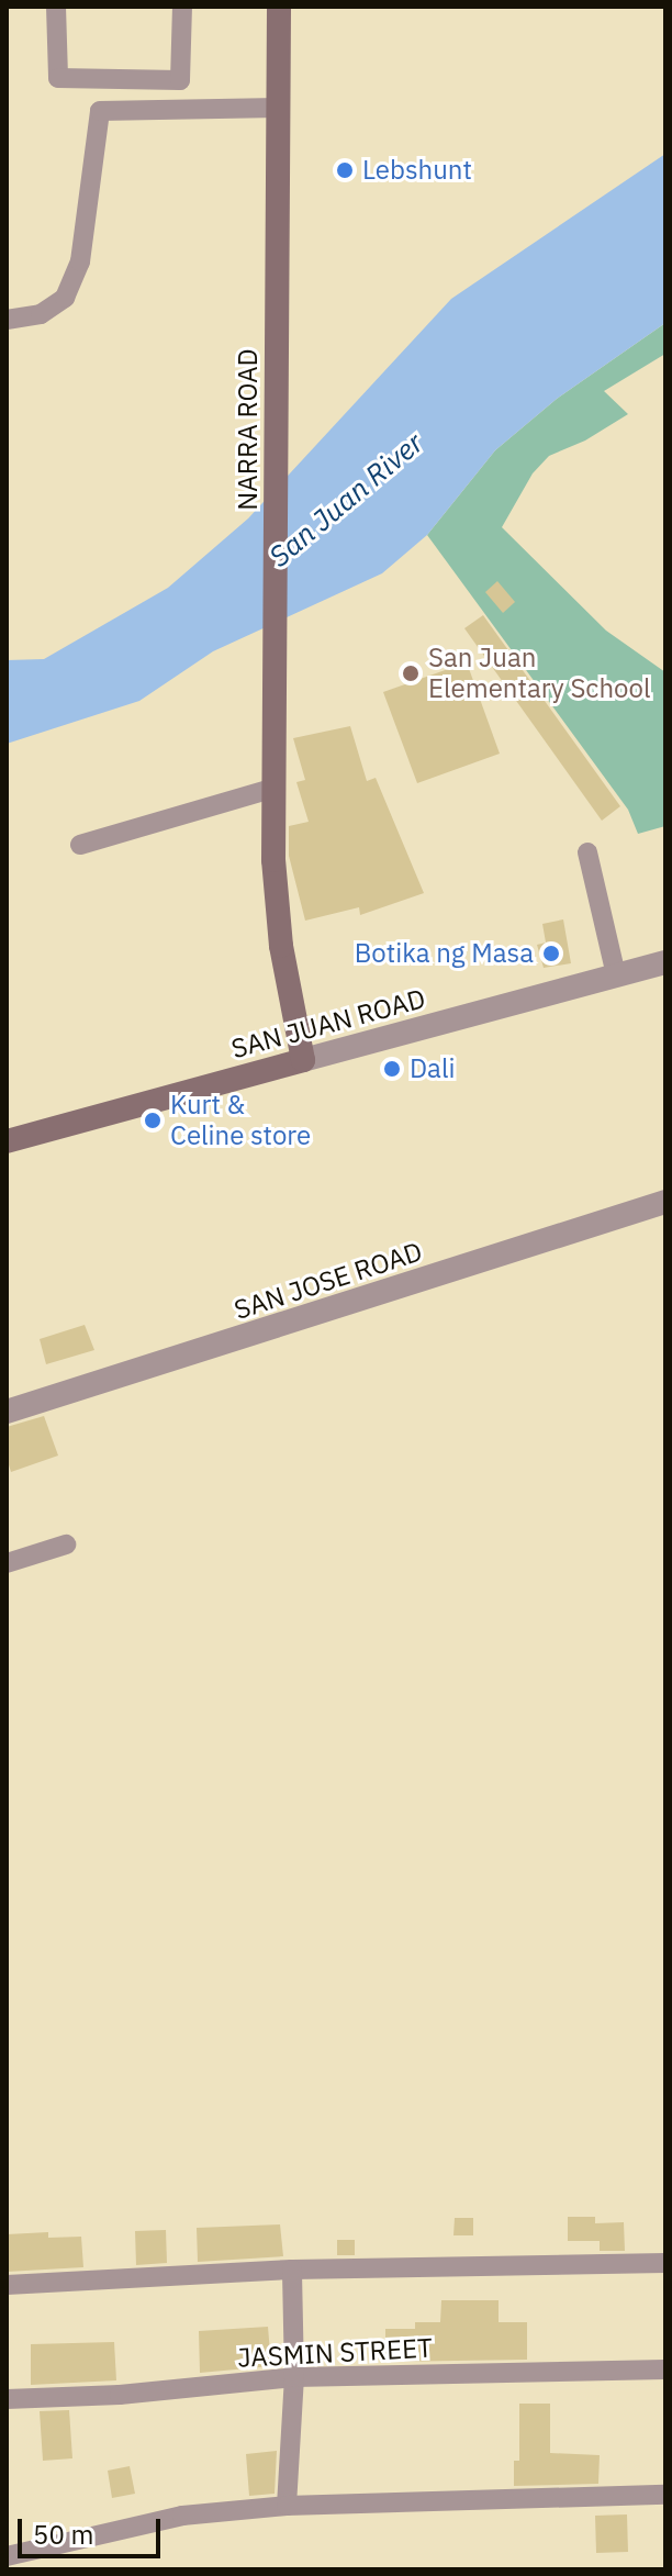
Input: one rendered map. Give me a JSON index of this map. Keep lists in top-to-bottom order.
{
  "streets": {
    "main road": ["NARRA ROAD", "SAN JUAN ROAD"],
    "street": ["SAN JOSE ROAD", "JASMIN STREET"]
  },
  "crossings": [
    ["NARRA ROAD", "SAN JUAN ROAD"]
  ],
  "water": ["San Juan River"],
  "places": [
    "Lebshunt",
    "San Juan Elementary School",
    "Botika ng Masa",
    "Dali",
    "Kurt & Celine store"
  ],
  "scale_bar": "50 m"
}
